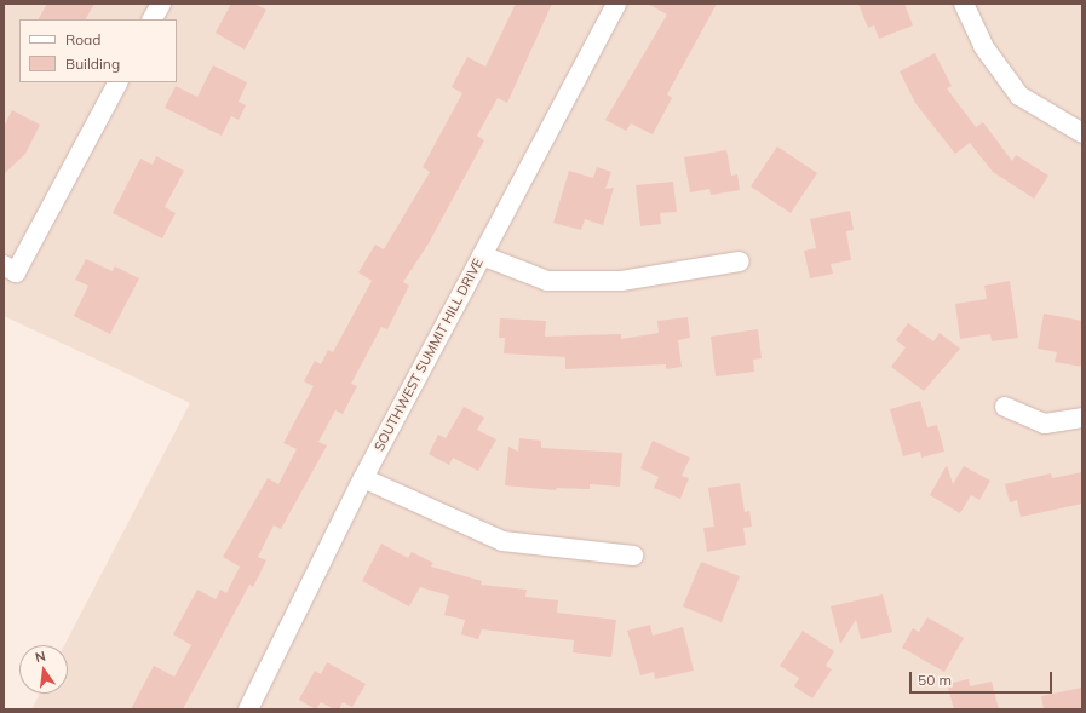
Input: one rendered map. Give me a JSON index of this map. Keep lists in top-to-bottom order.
{
  "streets": {
    "street": ["SOUTHWEST SUMMIT HILL DRIVE"]
  },
  "legend": ["Road", "Building"],
  "scale_bar": "50 m",
  "north": "top"
}
